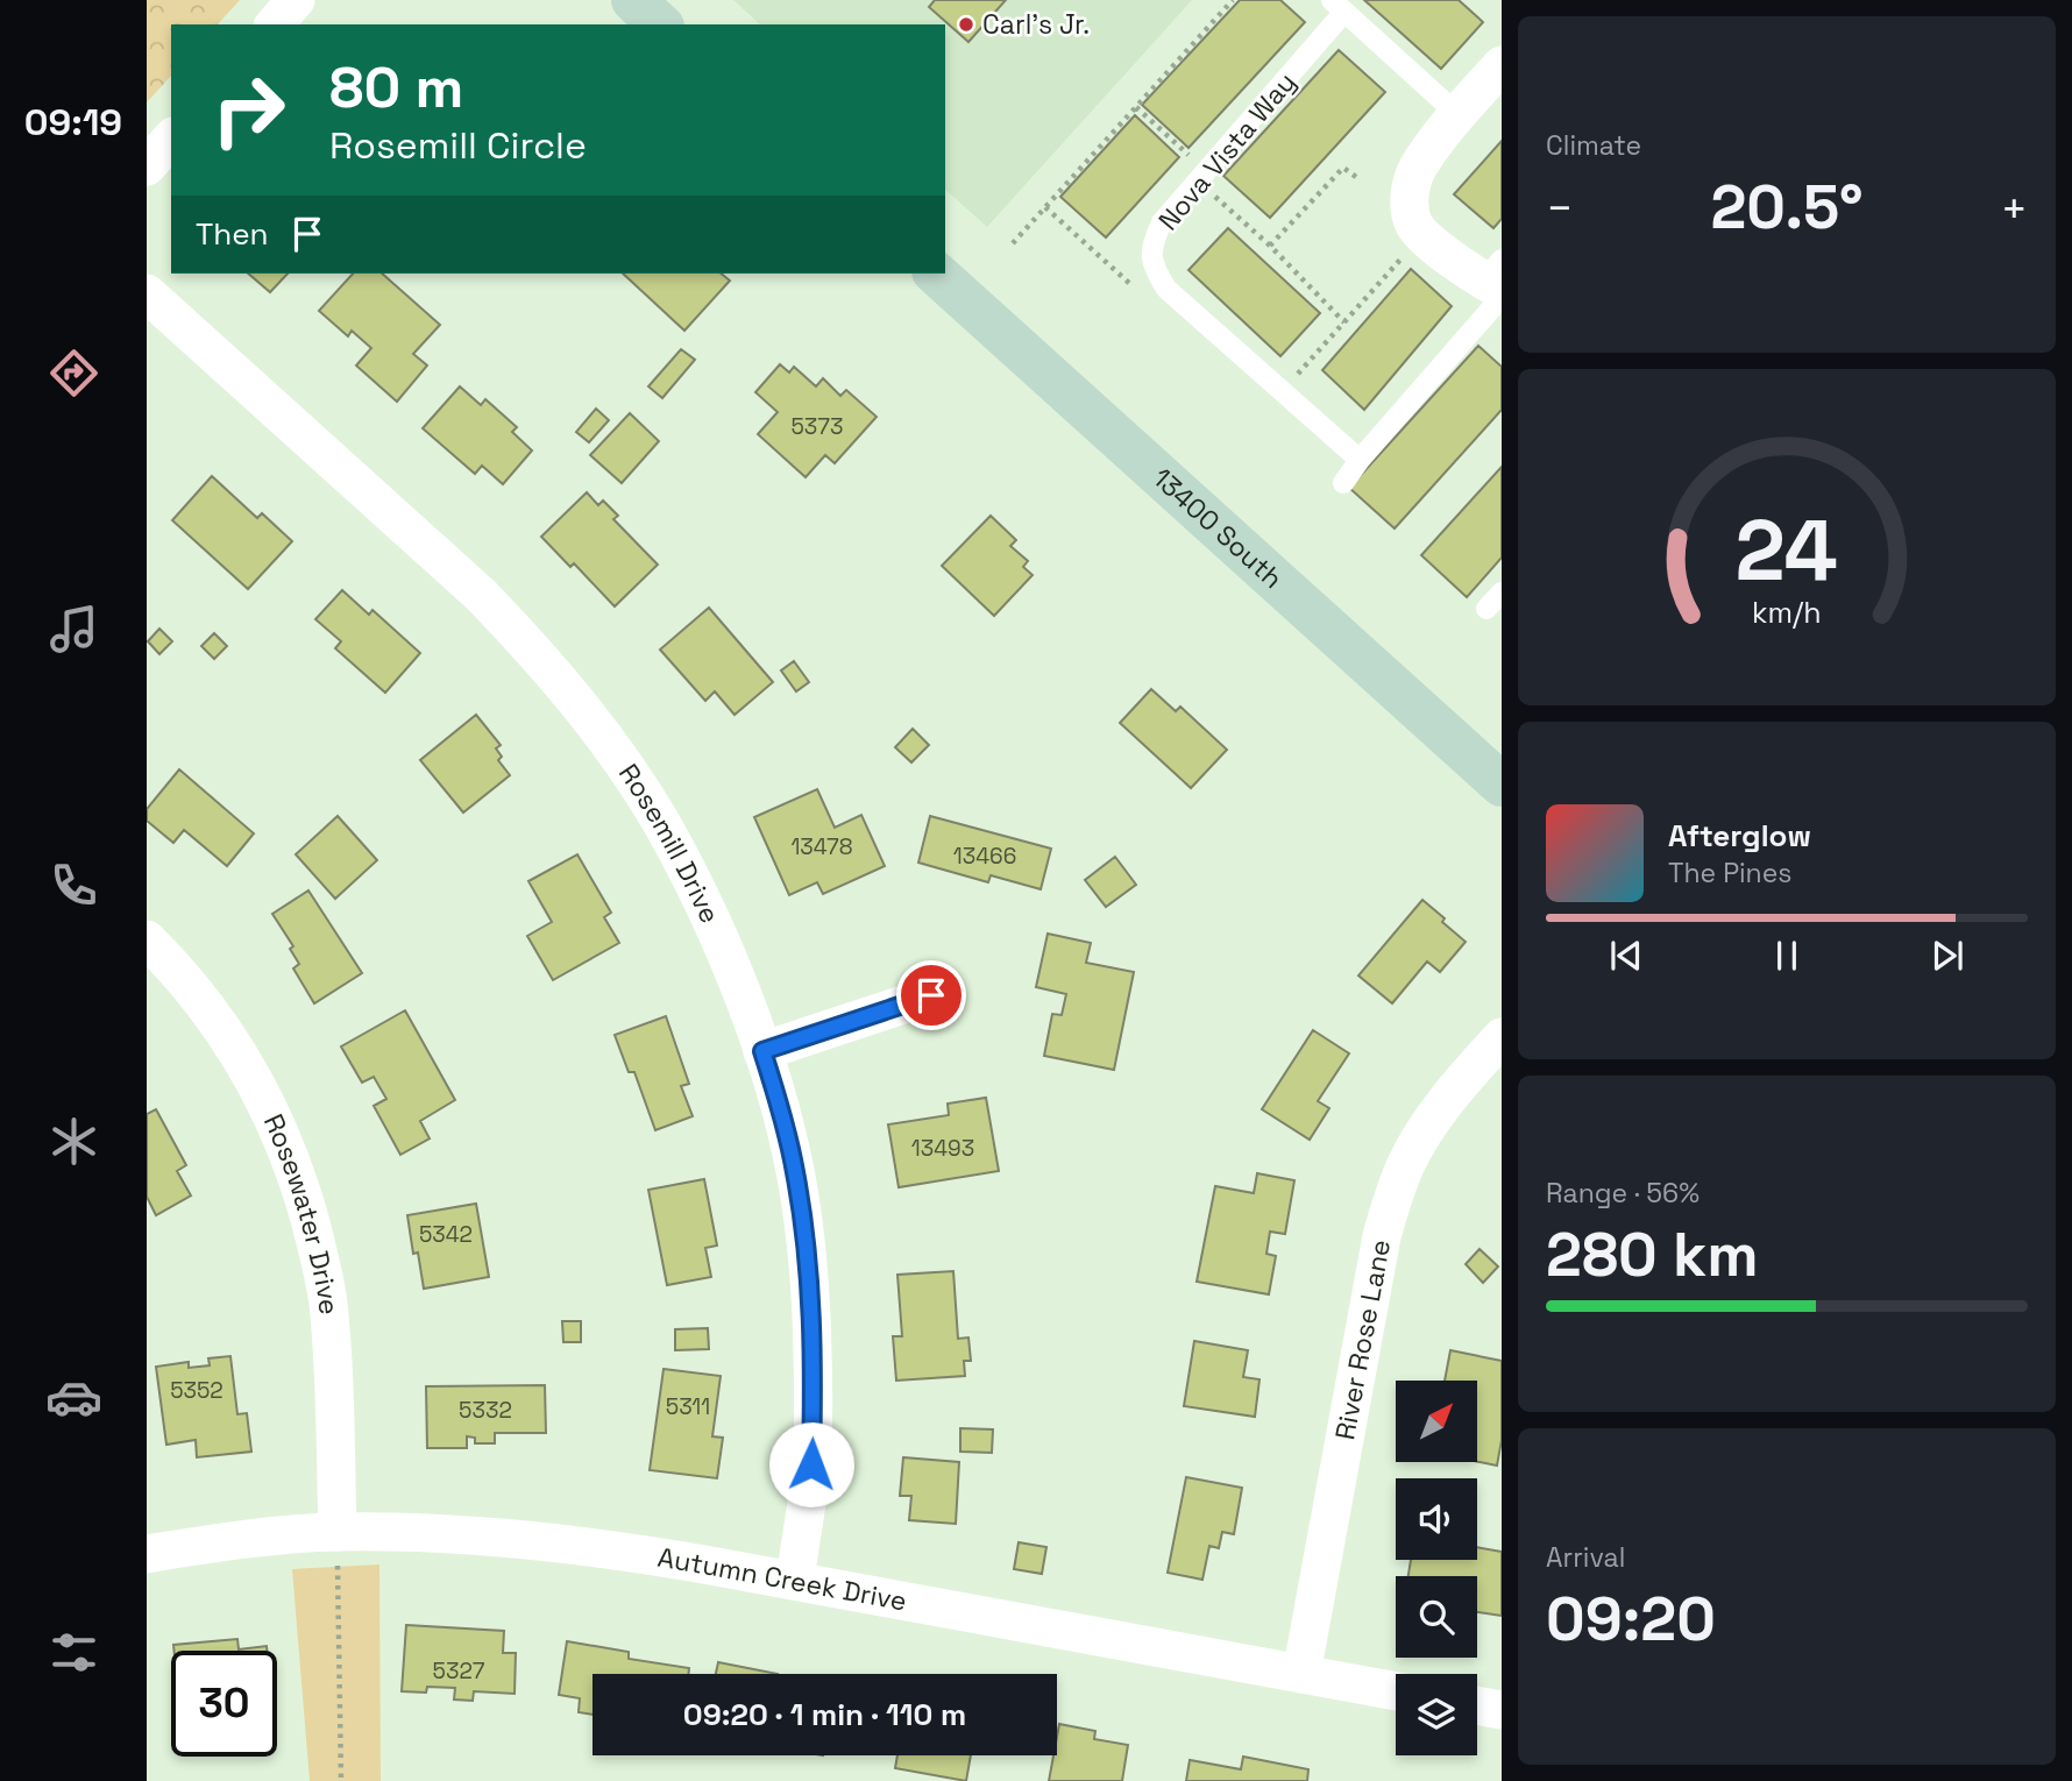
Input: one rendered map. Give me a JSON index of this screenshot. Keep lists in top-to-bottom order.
{
  "streets": {
    "main road": ["13400 South"],
    "street": [
      "Rosemill Drive",
      "Rosewater Drive",
      "River Rose Lane",
      "Autumn Creek Drive"
    ],
    "lane": ["Nova Vista Way"]
  },
  "crossings": [
    ["Rosemill Drive", "Autumn Creek Drive"],
    ["Rosewater Drive", "Autumn Creek Drive"],
    ["River Rose Lane", "Autumn Creek Drive"]
  ],
  "places": ["Carl's Jr."],
  "house_numbers": [
    "5373",
    "13478",
    "13466",
    "13493",
    "5342",
    "5352",
    "5311",
    "5332",
    "5327"
  ],
  "north": "top right",
  "page": {
    "tabs": "09:19",
    "tile": [
      "Climate",
      ["Range · 56%", "280 km"],
      ["Arrival", "09:20"]
    ],
    "turn": ["80 m", "Rosemill Circle"],
    "heat": ["−", "20.5°", "+"],
    "then": "Then",
    "song": ["Afterglow", "The Pines"],
    "limit": "30",
    "trip": "09:20 · 1 min · 110 m",
    "gauge": ["24", "km/h"]
  }
}
